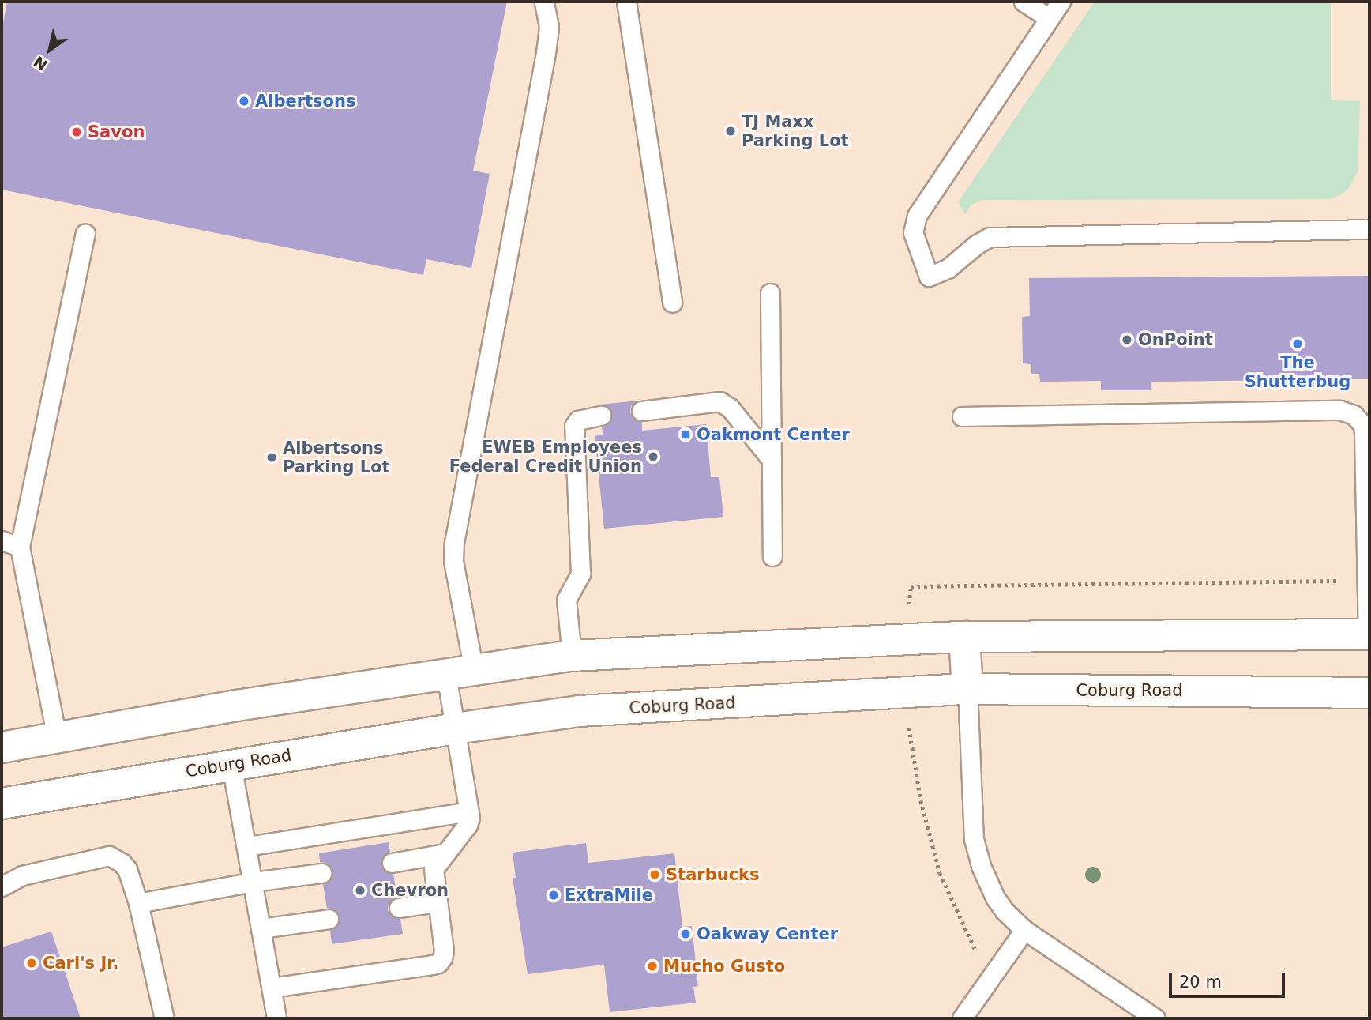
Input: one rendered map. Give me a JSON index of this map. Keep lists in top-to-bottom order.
{
  "streets": {
    "main road": ["Coburg Road"]
  },
  "places": [
    "Albertsons",
    "TJ Maxx Parking Lot",
    "Savon",
    "OnPoint",
    "The Shutterbug",
    "Oakmont Center",
    "EWEB Employees Federal Credit Union",
    "Albertsons Parking Lot",
    "Starbucks",
    "Chevron",
    "ExtraMile",
    "Oakway Center",
    "Carl's Jr.",
    "Mucho Gusto"
  ],
  "scale_bar": "20 m",
  "north": "bottom left"
}
